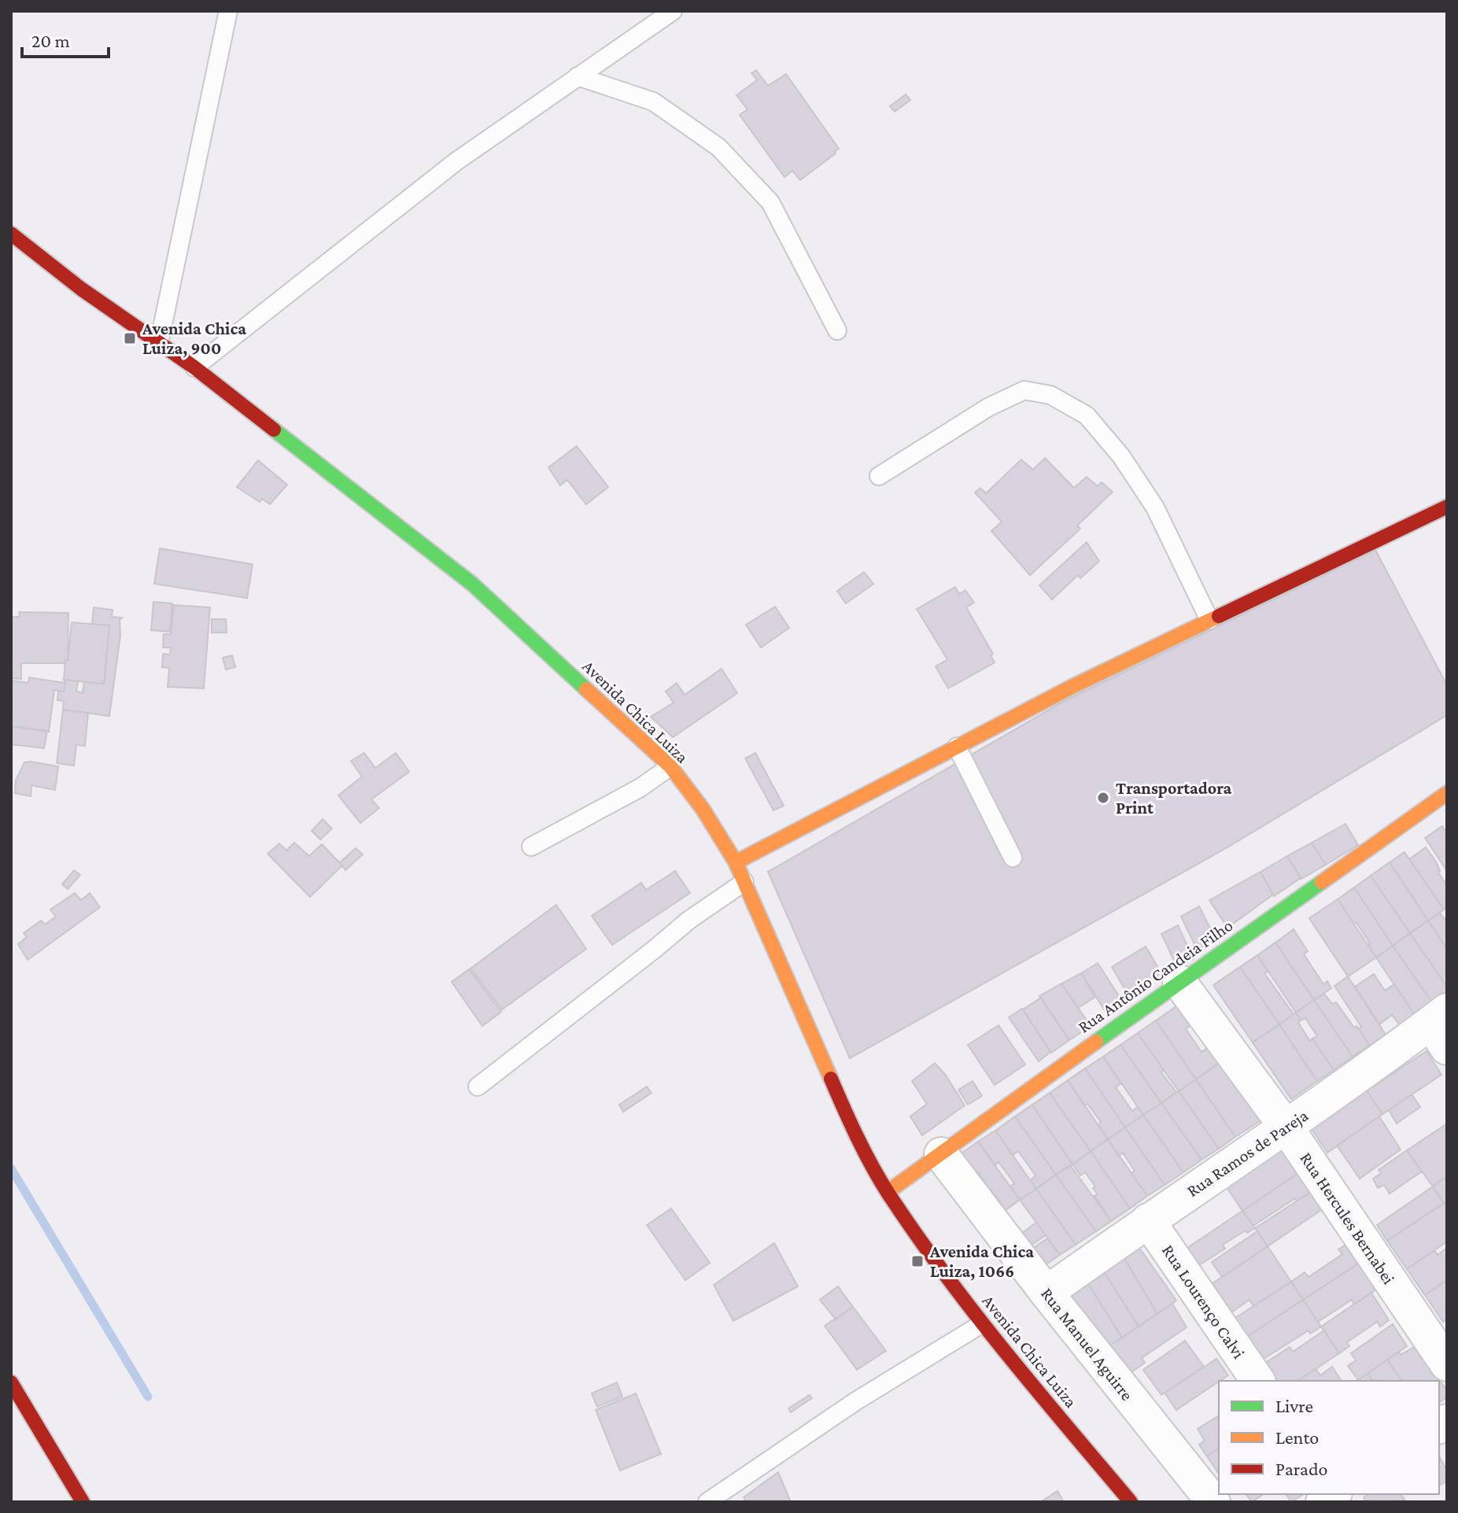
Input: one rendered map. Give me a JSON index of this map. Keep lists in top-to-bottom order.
{
  "streets": {
    "main road": ["Avenida Chica Luiza", "Rua Antônio Candeia Filho"],
    "street": [
      "Rua Ramos de Pareja",
      "Rua Hercules Bernabei",
      "Rua Lourenço Calvi",
      "Rua Manuel Aguirre"
    ]
  },
  "crossings": [
    ["Avenida Chica Luiza", "Rua Antônio Candeia Filho"],
    ["Rua Antônio Candeia Filho", "Rua Hercules Bernabei"],
    ["Rua Antônio Candeia Filho", "Rua Manuel Aguirre"],
    ["Rua Ramos de Pareja", "Rua Hercules Bernabei"],
    ["Rua Ramos de Pareja", "Rua Lourenço Calvi"],
    ["Rua Ramos de Pareja", "Rua Manuel Aguirre"]
  ],
  "places": {
    "transit": ["Avenida Chica Luiza, 900", "Avenida Chica Luiza, 1066"],
    "other": ["Transportadora Print"]
  },
  "legend": ["Livre", "Lento", "Parado"],
  "scale_bar": "20 m"
}
